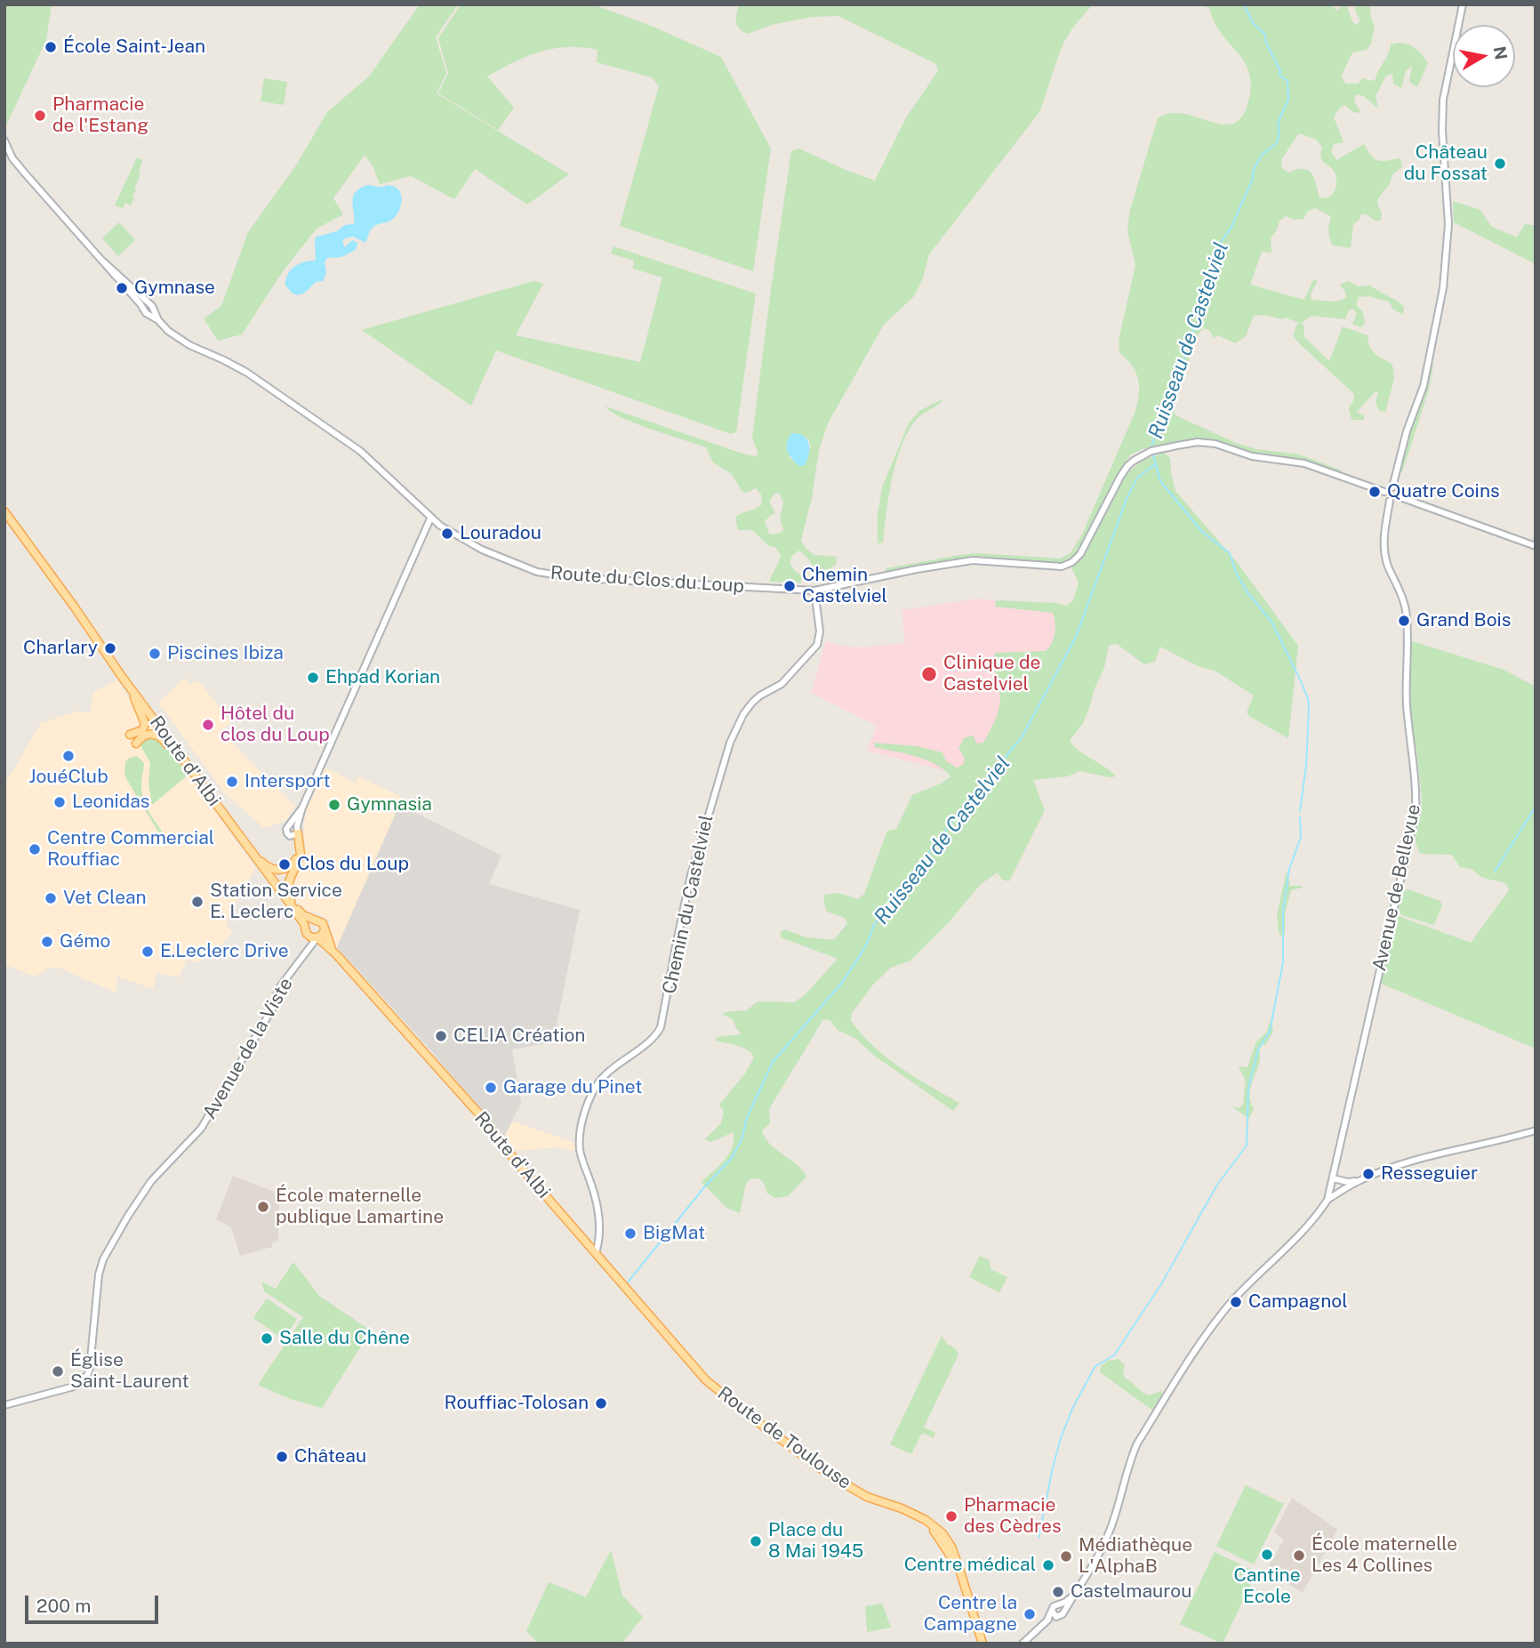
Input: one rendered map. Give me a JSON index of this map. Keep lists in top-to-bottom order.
{
  "streets": {
    "main road": ["Route d'Albi", "Route de Toulouse"],
    "street": [
      "Route du Clos du Loup",
      "Avenue de Bellevue",
      "Chemin du Castelviel",
      "Avenue de la Viste"
    ]
  },
  "crossings": [
    ["Route du Clos du Loup", "Avenue de Bellevue"],
    ["Route du Clos du Loup", "Chemin du Castelviel"],
    ["Route d'Albi", "Chemin du Castelviel"],
    ["Route d'Albi", "Avenue de la Viste"],
    ["Route d'Albi", "Route de Toulouse"]
  ],
  "water": ["Ruisseau de Castelviel"],
  "places": [
    "École Saint-Jean",
    "Pharmacie de l'Estang",
    "Château du Fossat",
    "Gymnase",
    "Quatre Coins",
    "Louradou",
    "Chemin Castelviel",
    "Grand Bois",
    "Charlary",
    "Piscines Ibiza",
    "Clinique de Castelviel",
    "Ehpad Korian",
    "Hôtel du clos du Loup",
    "JouéClub",
    "Intersport",
    "Leonidas",
    "Gymnasia",
    "Centre Commercial Rouffiac",
    "Clos du Loup",
    "Vet Clean",
    "Station Service E. Leclerc",
    "Gémo",
    "E.Leclerc Drive",
    "CELIA Création",
    "Garage du Pinet",
    "Resseguier",
    "École maternelle publique Lamartine",
    "BigMat",
    "Campagnol",
    "Salle du Chêne",
    "Église Saint-Laurent",
    "Rouffiac-Tolosan",
    "Château",
    "Pharmacie des Cèdres",
    "Place du 8 Mai 1945",
    "Cantine Ecole",
    "École maternelle Les 4 Collines",
    "Médiathèque L'AlphaB",
    "Centre médical",
    "Castelmaurou",
    "Centre la Campagne"
  ],
  "scale_bar": "200 m",
  "north": "right"
}
